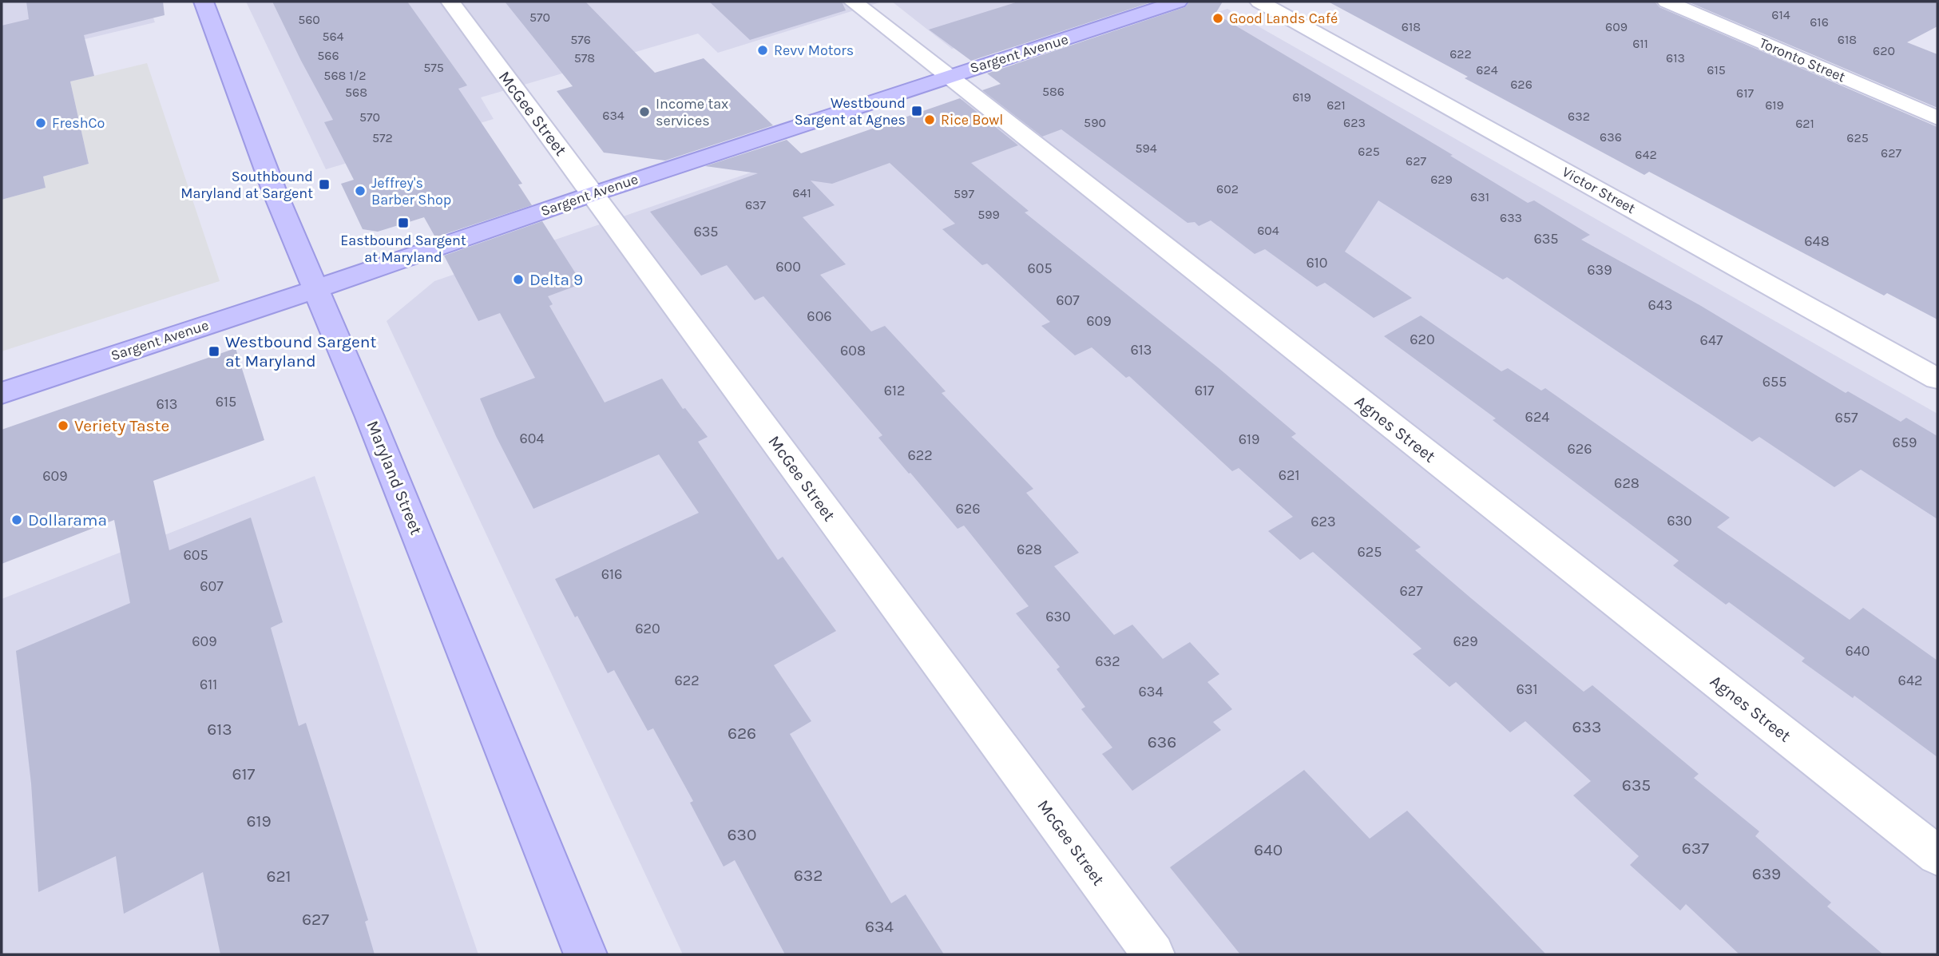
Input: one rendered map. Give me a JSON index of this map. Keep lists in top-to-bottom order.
{
  "streets": {
    "main road": ["Sargent Avenue", "Maryland Street"],
    "street": [
      "Toronto Street",
      "McGee Street",
      "Victor Street",
      "Agnes Street"
    ]
  },
  "crossings": [
    ["Sargent Avenue", "McGee Street"],
    ["Sargent Avenue", "Agnes Street"],
    ["Sargent Avenue", "Maryland Street"]
  ],
  "places": {
    "other": [
      "Good Lands Café",
      "Revv Motors",
      "Income tax services",
      "Rice Bowl",
      "FreshCo",
      "Jeffrey's Barber Shop",
      "Delta 9",
      "Veriety Taste",
      "Dollarama"
    ],
    "transit": [
      "Westbound Sargent at Agnes",
      "Southbound Maryland at Sargent",
      "Eastbound Sargent at Maryland",
      "Westbound Sargent at Maryland"
    ]
  },
  "house_numbers": [
    "614",
    "570",
    "560",
    "616",
    "618",
    "609",
    "564",
    "576",
    "618",
    "611",
    "620",
    "622",
    "566",
    "578",
    "613",
    "575",
    "624",
    "615",
    "568 1/2",
    "626",
    "586",
    "568",
    "617",
    "619",
    "621",
    "619",
    "634",
    "632",
    "570",
    "590",
    "623",
    "621",
    "636",
    "572",
    "625",
    "594",
    "625",
    "627",
    "642",
    "627",
    "629",
    "602",
    "641",
    "597",
    "631",
    "637",
    "599",
    "633",
    "604",
    "635",
    "635",
    "648",
    "610",
    "600",
    "605",
    "639",
    "607",
    "643",
    "606",
    "609",
    "620",
    "647",
    "613",
    "608",
    "655",
    "612",
    "617",
    "615",
    "613",
    "624",
    "657",
    "604",
    "619",
    "659",
    "626",
    "622",
    "621",
    "609",
    "628",
    "626",
    "630",
    "623",
    "628",
    "625",
    "605",
    "616",
    "607",
    "627",
    "630",
    "620",
    "609",
    "629",
    "640",
    "632",
    "622",
    "642",
    "611",
    "631",
    "634",
    "633",
    "613",
    "626",
    "636",
    "617",
    "635",
    "619",
    "630",
    "637",
    "640",
    "639",
    "632",
    "621",
    "627",
    "634"
  ]
}
